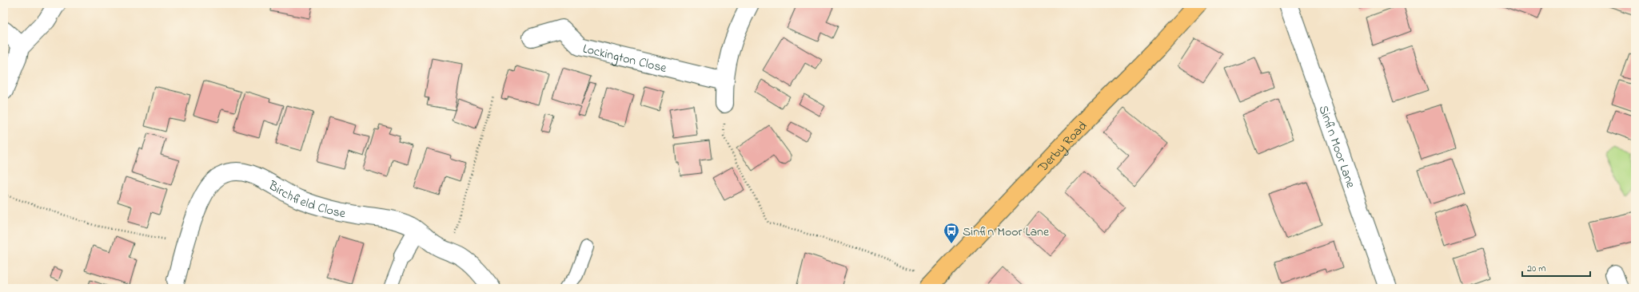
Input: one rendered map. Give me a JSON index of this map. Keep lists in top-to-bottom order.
{
  "streets": {
    "main road": ["Derby Road"],
    "street": ["Lockington Close", "Sinfin Moor Lane", "Birchfield Close"]
  },
  "places": {
    "bus stop": ["Sinfin Moor Lane"]
  },
  "scale_bar": "20 m"
}
